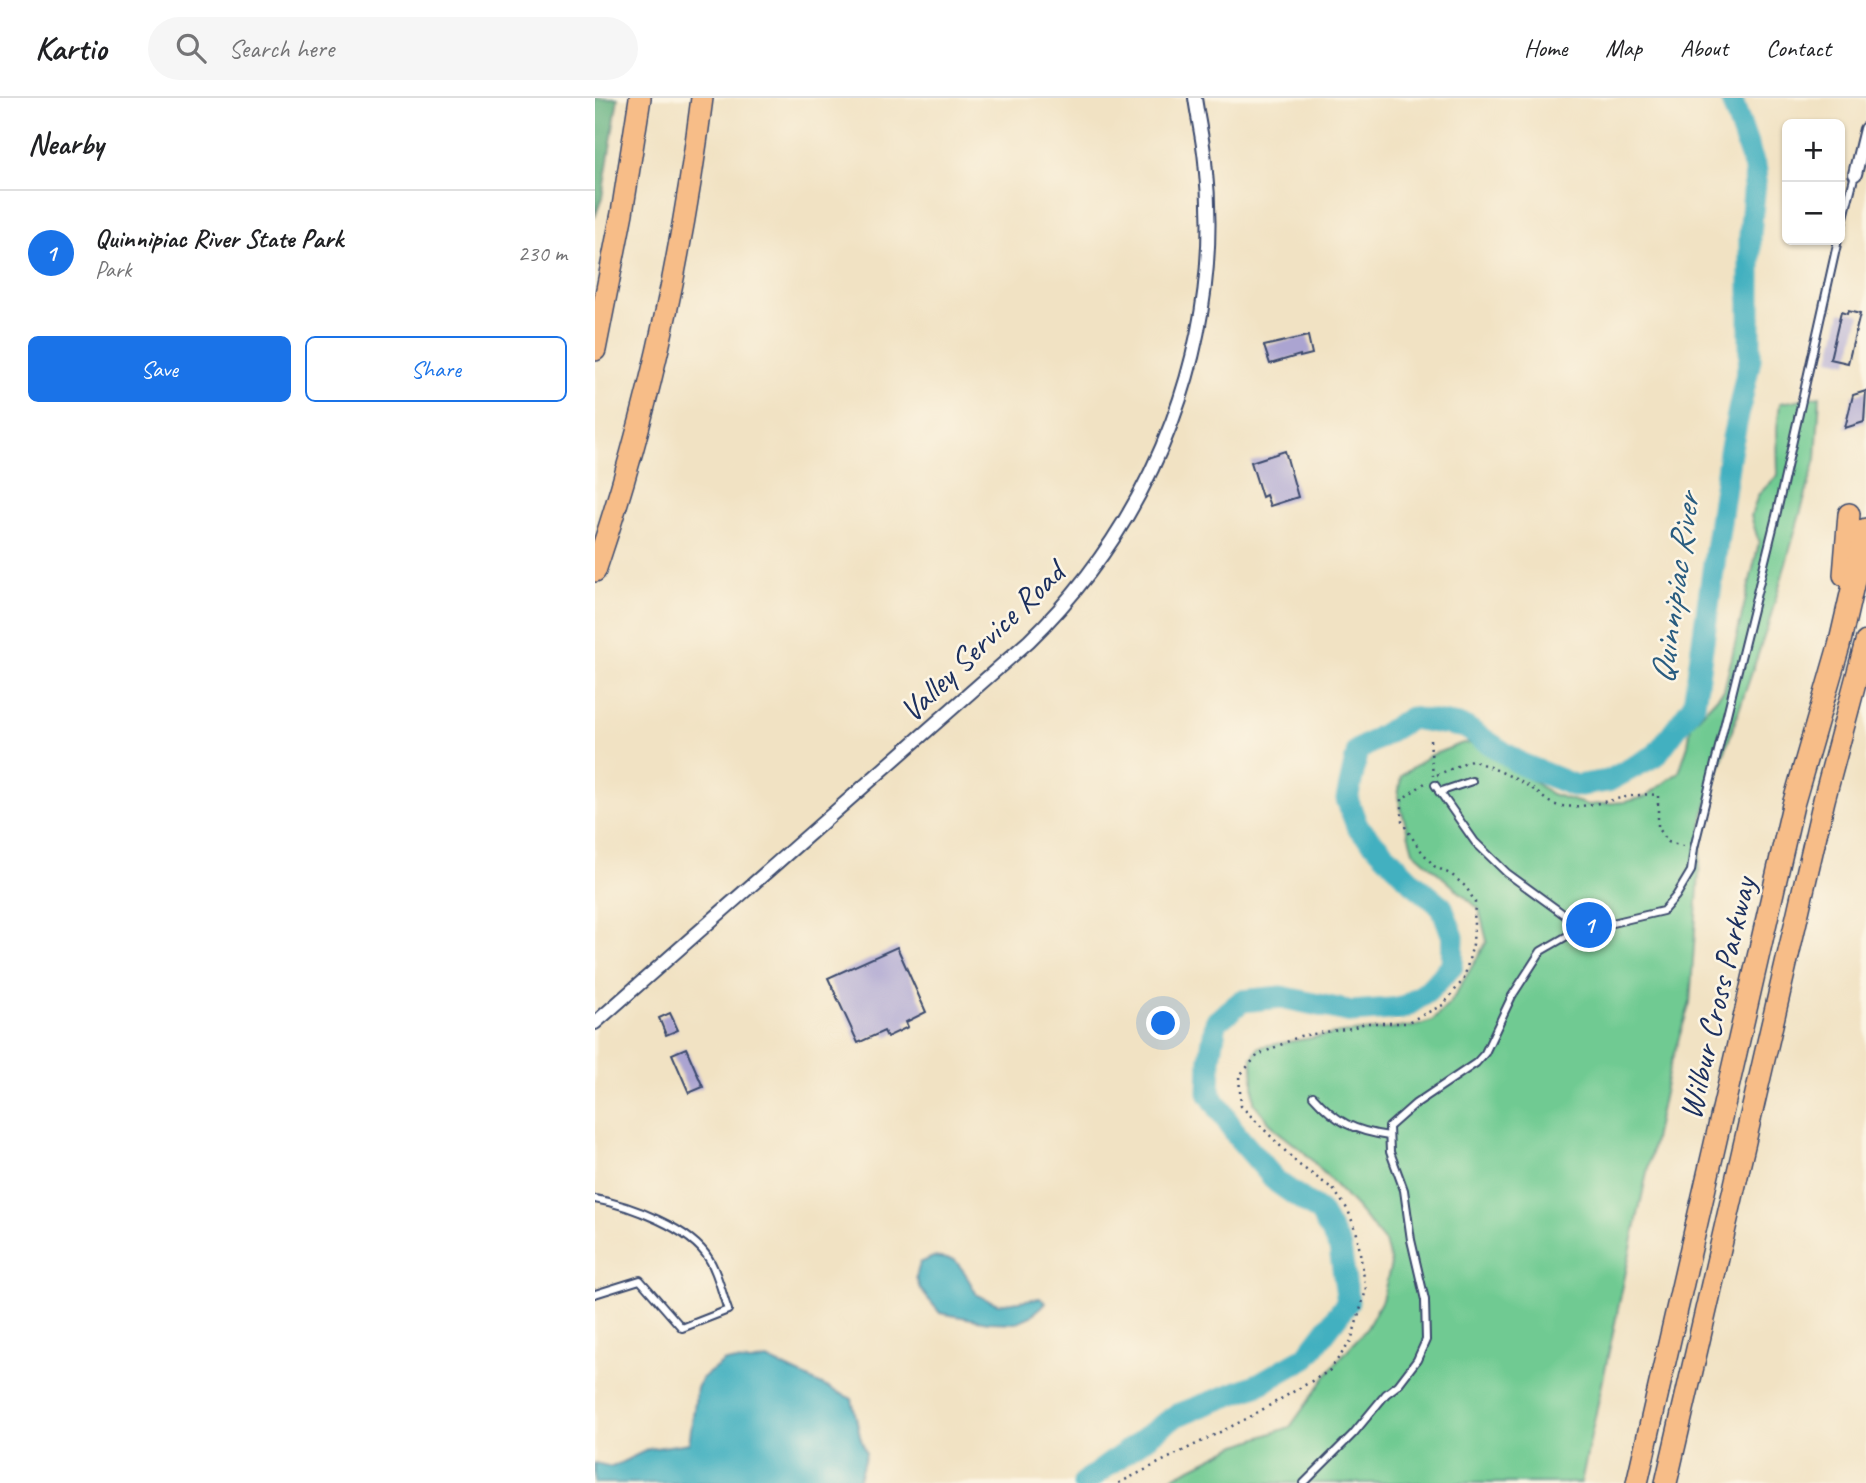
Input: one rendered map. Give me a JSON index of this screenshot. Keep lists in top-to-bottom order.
{
  "streets": {
    "highway": ["Wilbur Cross Parkway"],
    "street": ["Valley Service Road"]
  },
  "water": ["Quinnipiac River"],
  "page": {
    "header": "Kartio",
    "search": "Search here",
    "nav": [
      "Home",
      "Map",
      "About",
      "Contact"
    ],
    "heading": "Nearby",
    "map_buttons": ["+", "−"],
    "list": [
      {
        "mark": "1",
        "name": "Quinnipiac River State Park",
        "note": "Park",
        "value": "230 m"
      }
    ],
    "buttons": ["Save", "Share"],
    "pins": "1"
  }
}
